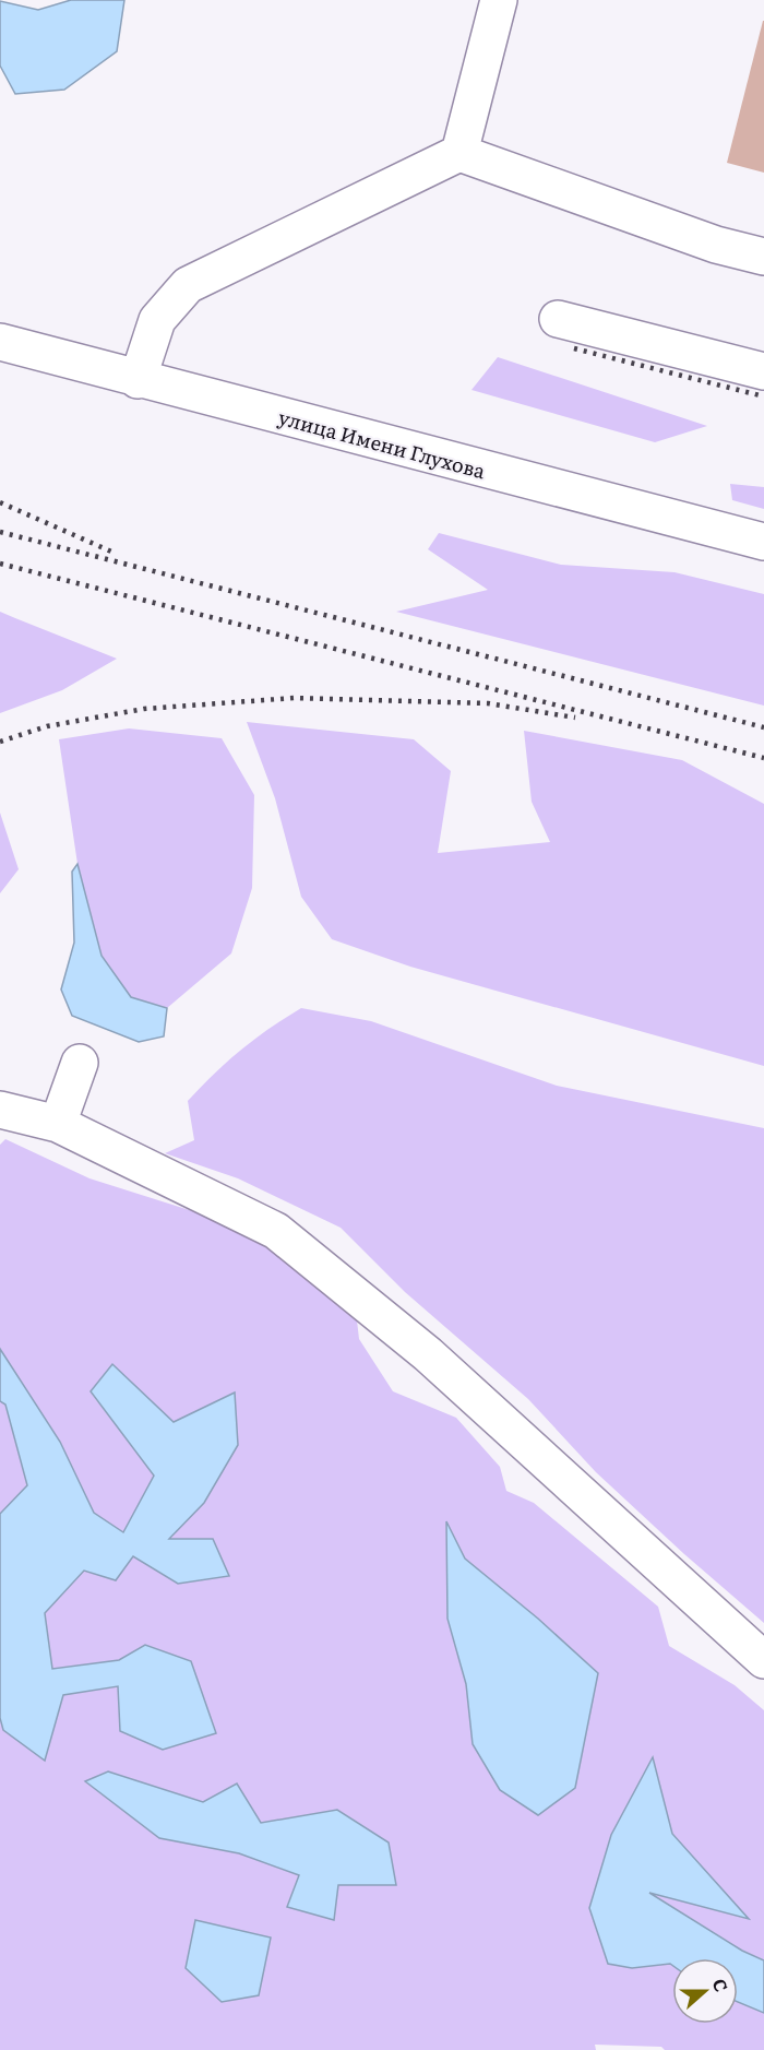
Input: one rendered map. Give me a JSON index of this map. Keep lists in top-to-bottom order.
{
  "streets": {
    "street": ["улица Имени Глухова"]
  },
  "north": "right"
}
